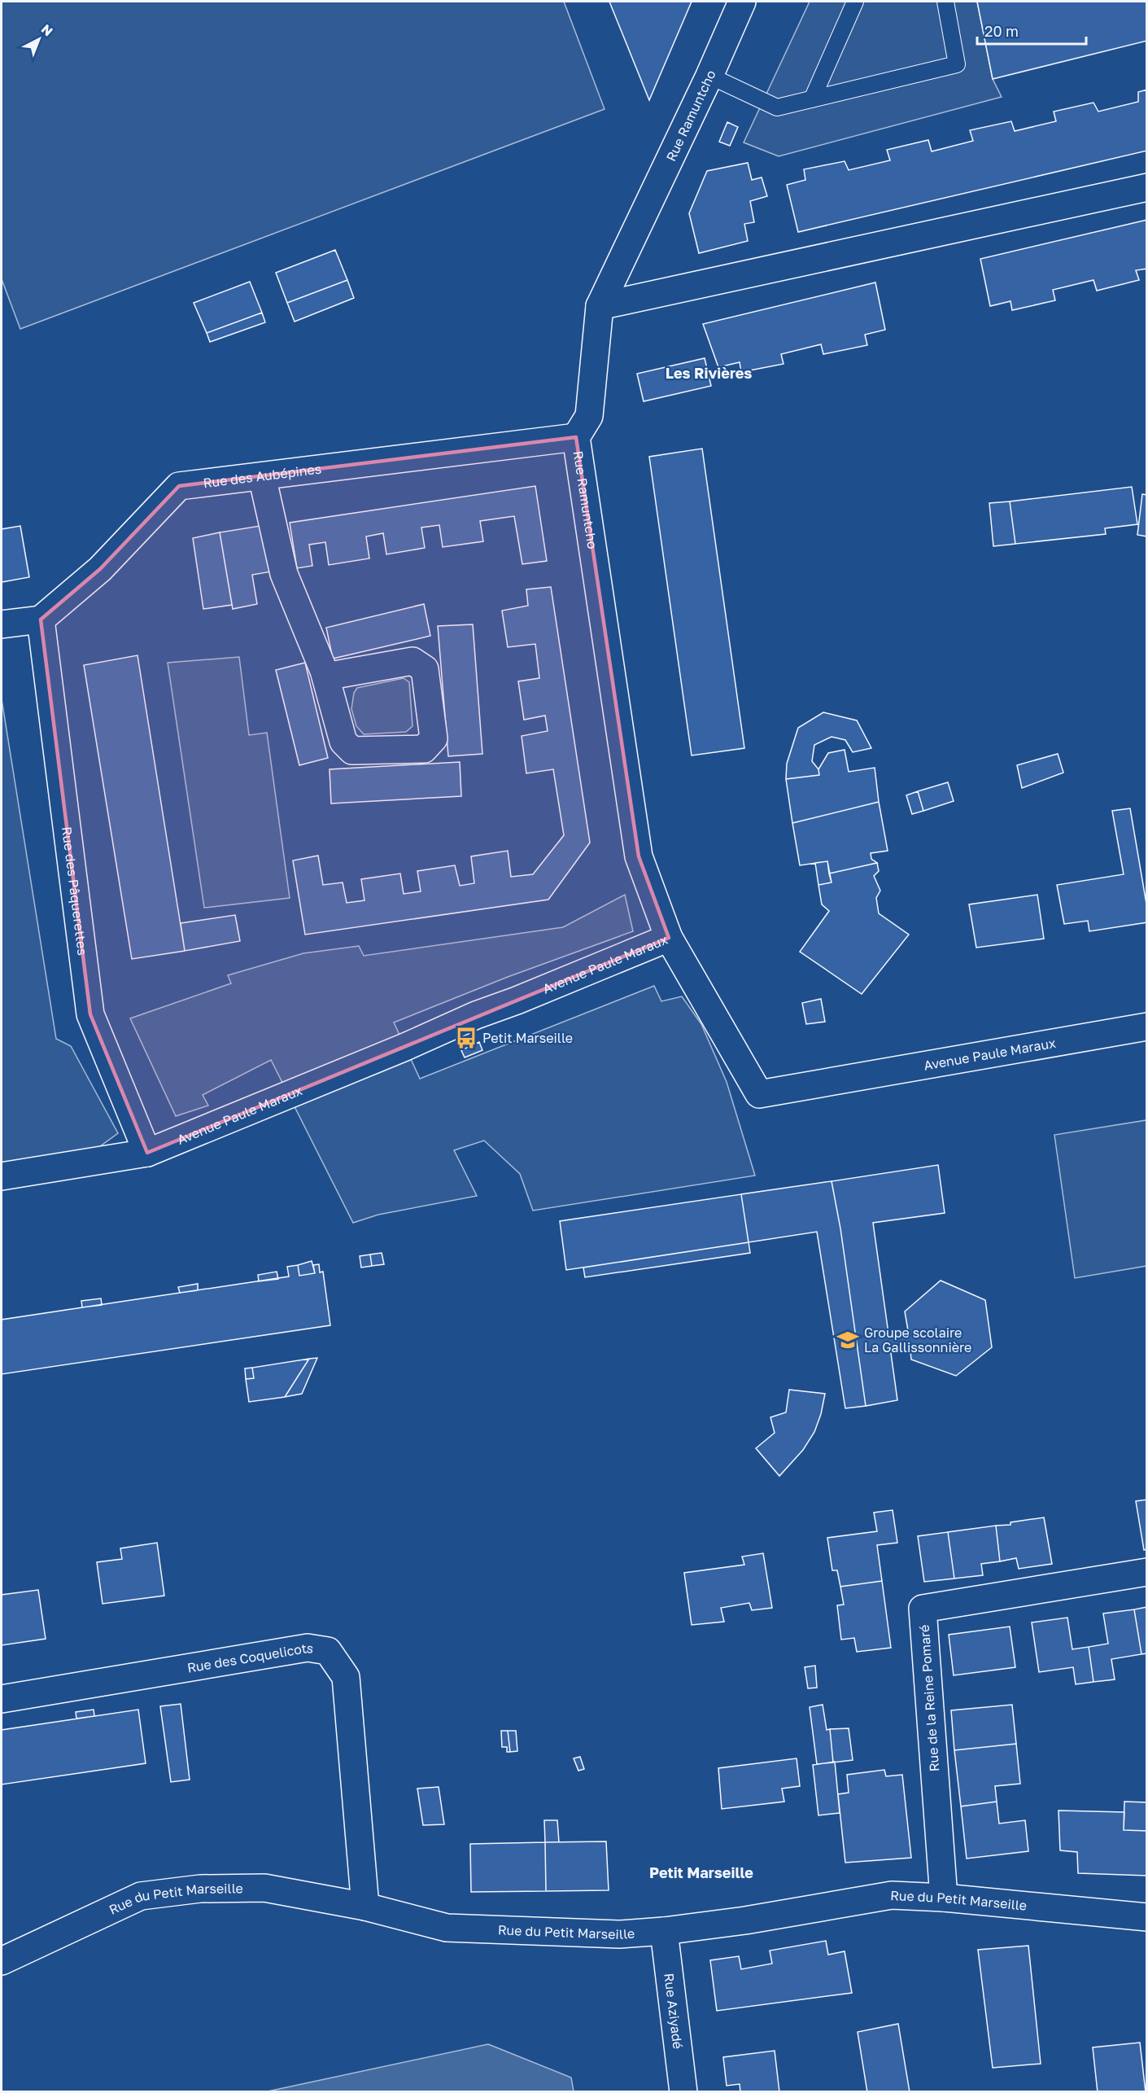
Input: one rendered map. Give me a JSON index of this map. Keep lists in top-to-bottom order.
{
  "streets": {
    "street": [
      "Rue Ramuntcho",
      "Rue des Aubépines",
      "Rue des Pâquerettes",
      "Avenue Paule Maraux",
      "Rue des Coquelicots",
      "Rue de la Reine Pomaré",
      "Rue du Petit Marseille",
      "Rue Aziyadé"
    ]
  },
  "crossings": [
    ["Rue Ramuntcho", "Rue des Aubépines"],
    ["Rue Ramuntcho", "Avenue Paule Maraux"],
    ["Rue des Aubépines", "Rue des Pâquerettes"],
    ["Rue des Pâquerettes", "Avenue Paule Maraux"],
    ["Rue des Coquelicots", "Rue du Petit Marseille"],
    ["Rue de la Reine Pomaré", "Rue du Petit Marseille"],
    ["Rue du Petit Marseille", "Rue Aziyadé"]
  ],
  "districts": ["Les Rivières", "Petit Marseille"],
  "places": {
    "bus stop": ["Petit Marseille"],
    "school or university": ["Groupe scolaire La Gallissonnière"]
  },
  "scale_bar": "20 m",
  "north": "top right"
}
